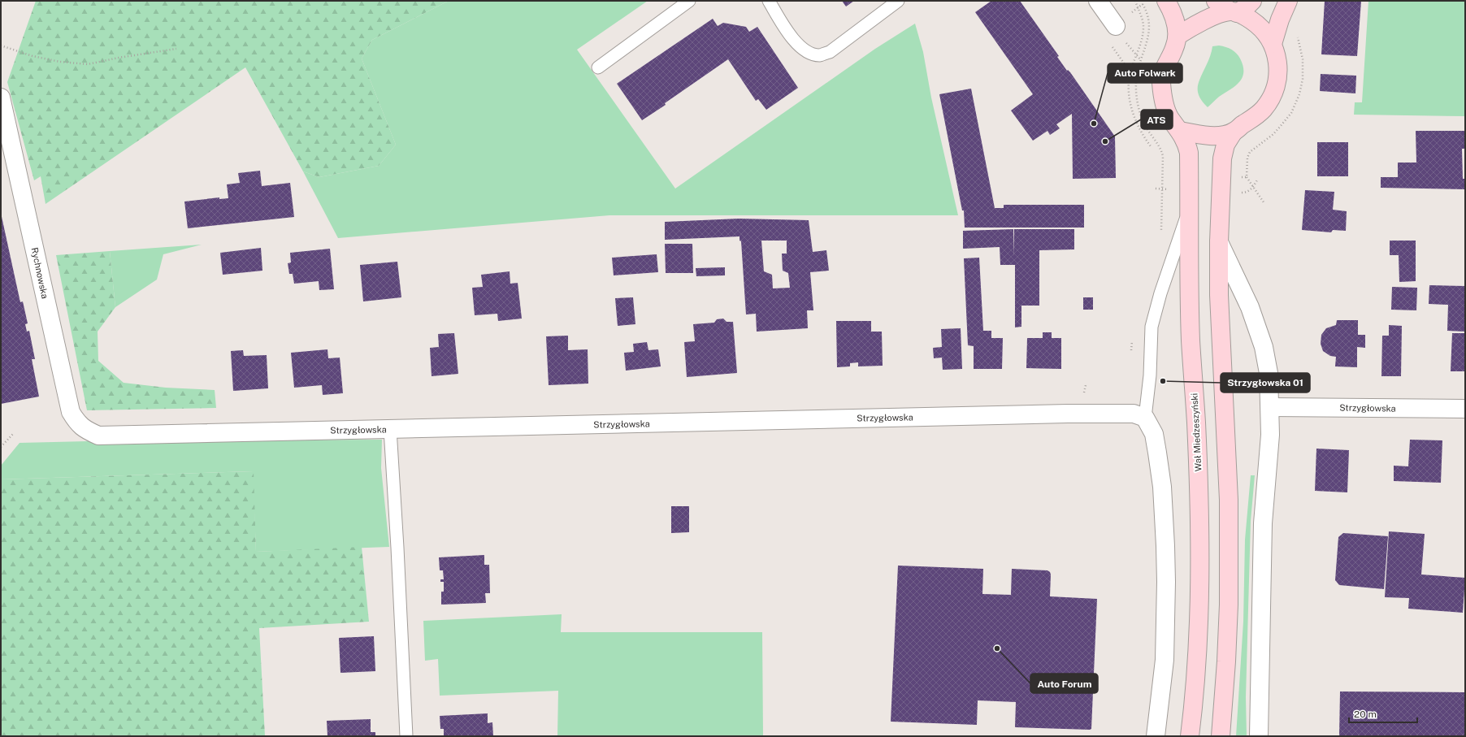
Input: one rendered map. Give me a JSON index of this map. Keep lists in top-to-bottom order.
{
  "streets": {
    "main road": ["Wał Miedzeszyński"],
    "street": ["Rychnowska", "Strzygłowska"]
  },
  "crossings": [
    ["Rychnowska", "Strzygłowska"]
  ],
  "places": [
    "Auto Folwark",
    "ATS",
    "Strzygłowska 01",
    "Auto Forum"
  ],
  "scale_bar": "20 m"
}
